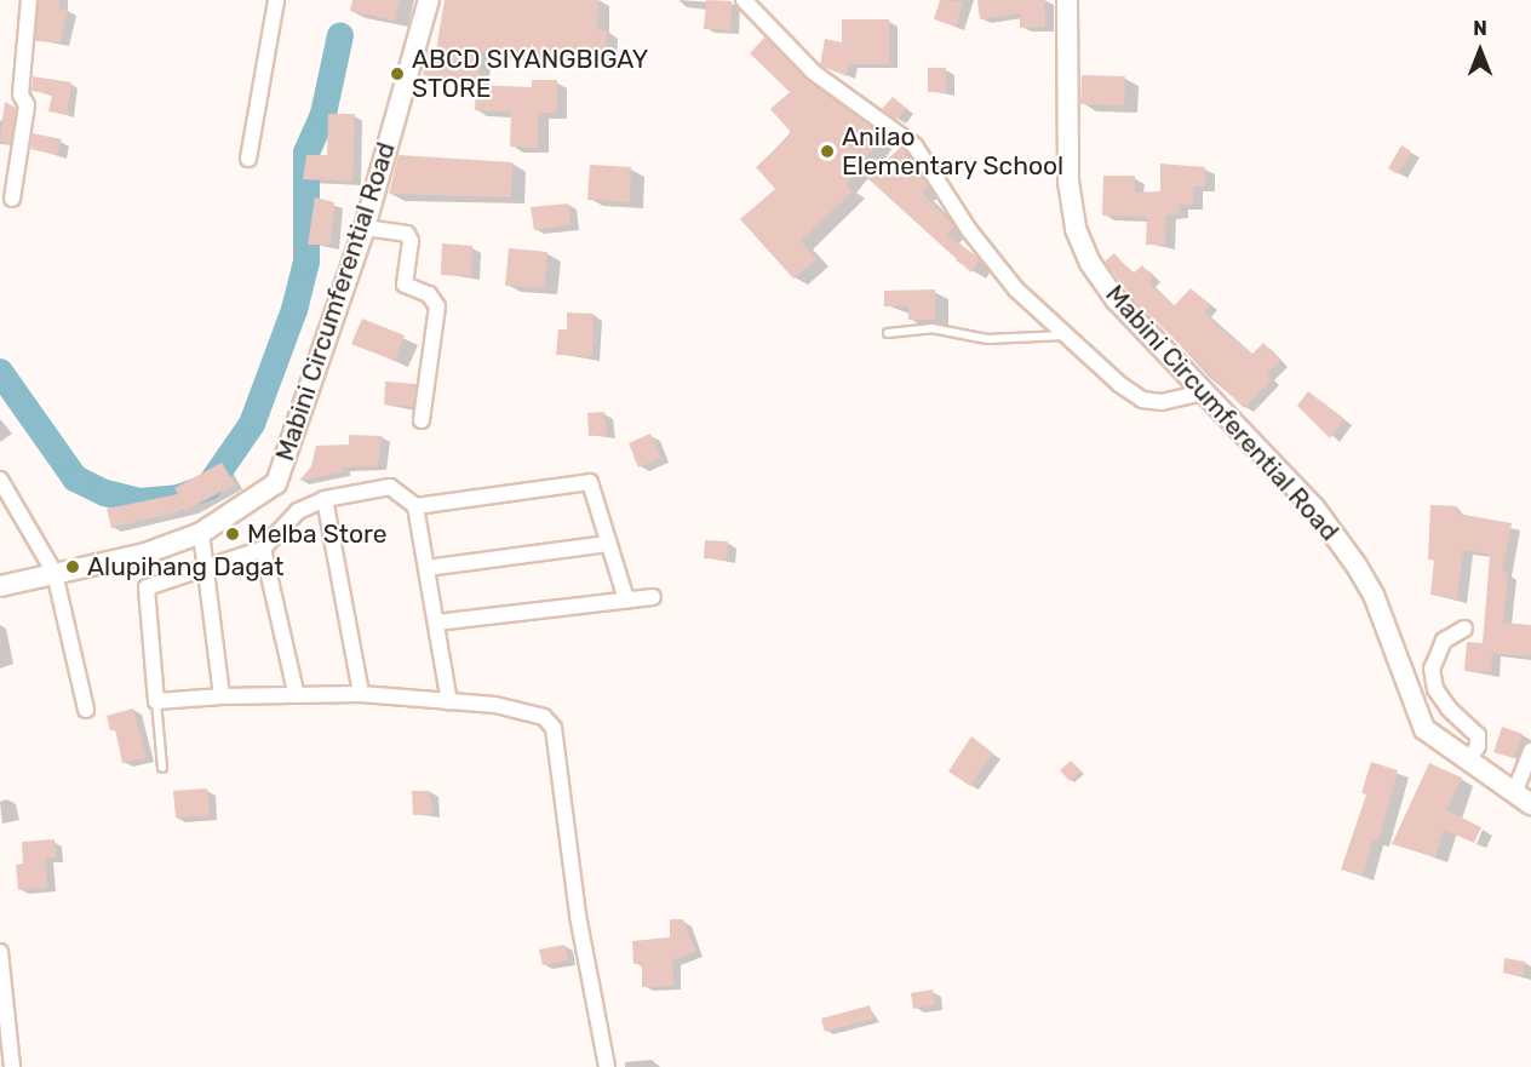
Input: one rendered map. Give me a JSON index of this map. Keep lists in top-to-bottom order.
{
  "streets": {
    "main road": ["Mabini Circumferential Road"]
  },
  "places": [
    "ABCD SIYANGBIGAY STORE",
    "Anilao Elementary School",
    "Melba Store",
    "Alupihang Dagat"
  ],
  "north": "top"
}
